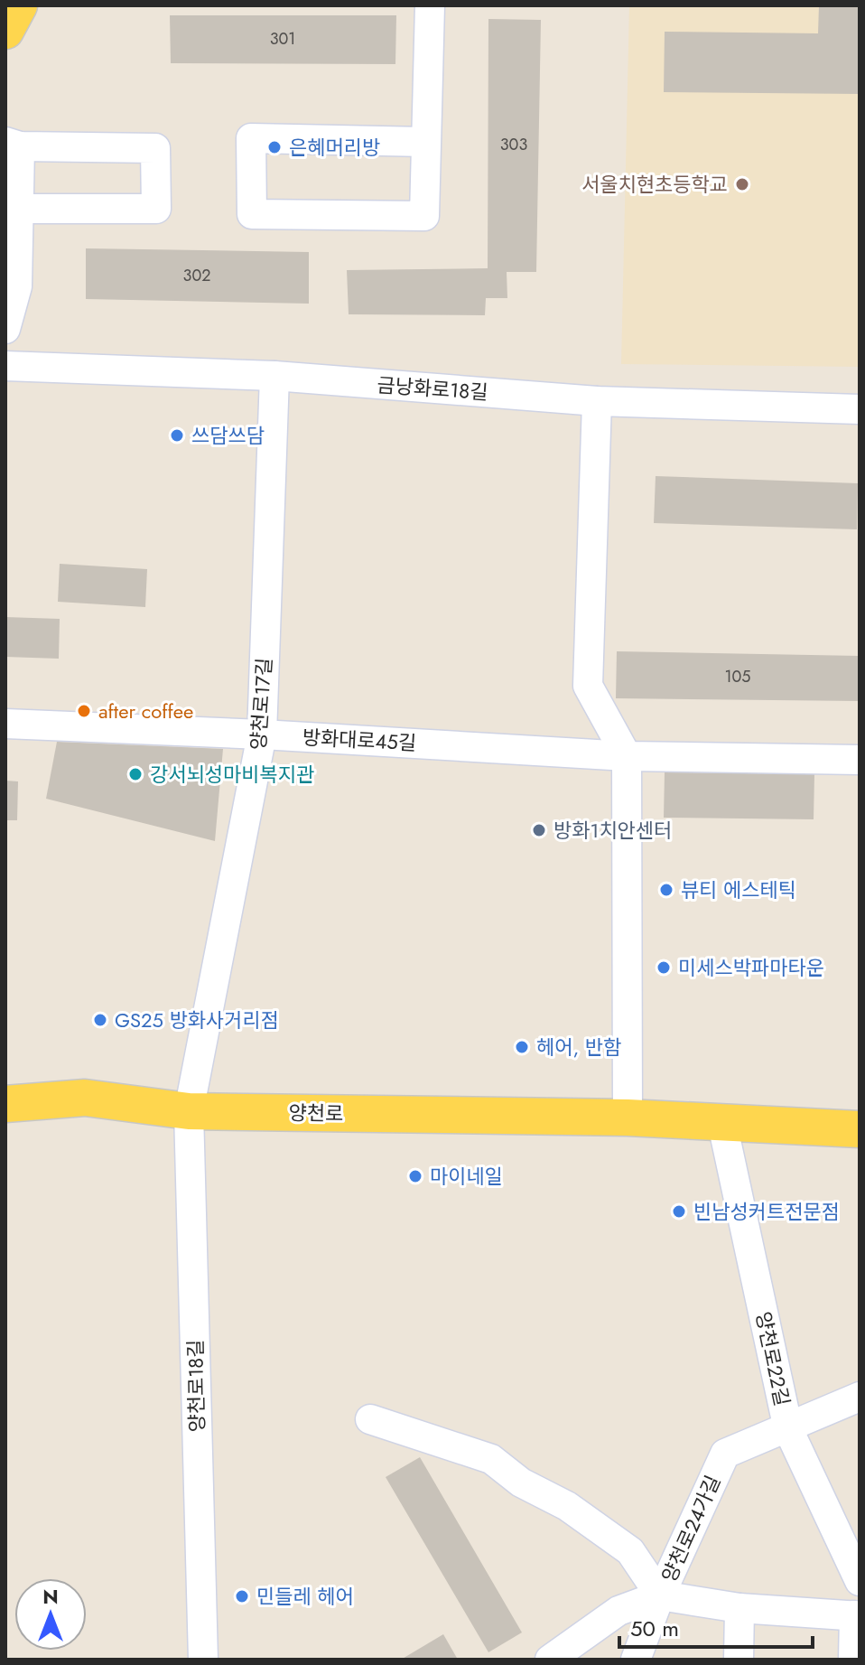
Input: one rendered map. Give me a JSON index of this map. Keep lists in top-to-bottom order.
{
  "streets": {
    "main road": ["양천로"],
    "street": [
      "금낭화로18길",
      "양천로17길",
      "방화대로45길",
      "양천로22길",
      "양천로18길",
      "양천로24가길"
    ]
  },
  "crossings": [
    ["금낭화로18길", "양천로17길"],
    ["양천로17길", "방화대로45길"],
    ["양천로17길", "양천로"],
    ["양천로17길", "양천로18길"],
    ["양천로", "양천로22길"],
    ["양천로", "양천로18길"],
    ["양천로22길", "양천로24가길"]
  ],
  "places": [
    "은혜머리방",
    "서울치현초등학교",
    "쓰담쓰담",
    "after coffee",
    "강서뇌성마비복지관",
    "방화1치안센터",
    "뷰티 에스테틱",
    "미세스박파마타운",
    "GS25 방화사거리점",
    "헤어, 반함",
    "마이네일",
    "빈남성커트전문점",
    "민들레 헤어"
  ],
  "house_numbers": [
    "301",
    "303",
    "302",
    "105"
  ],
  "scale_bar": "50 m",
  "north": "top"
}
